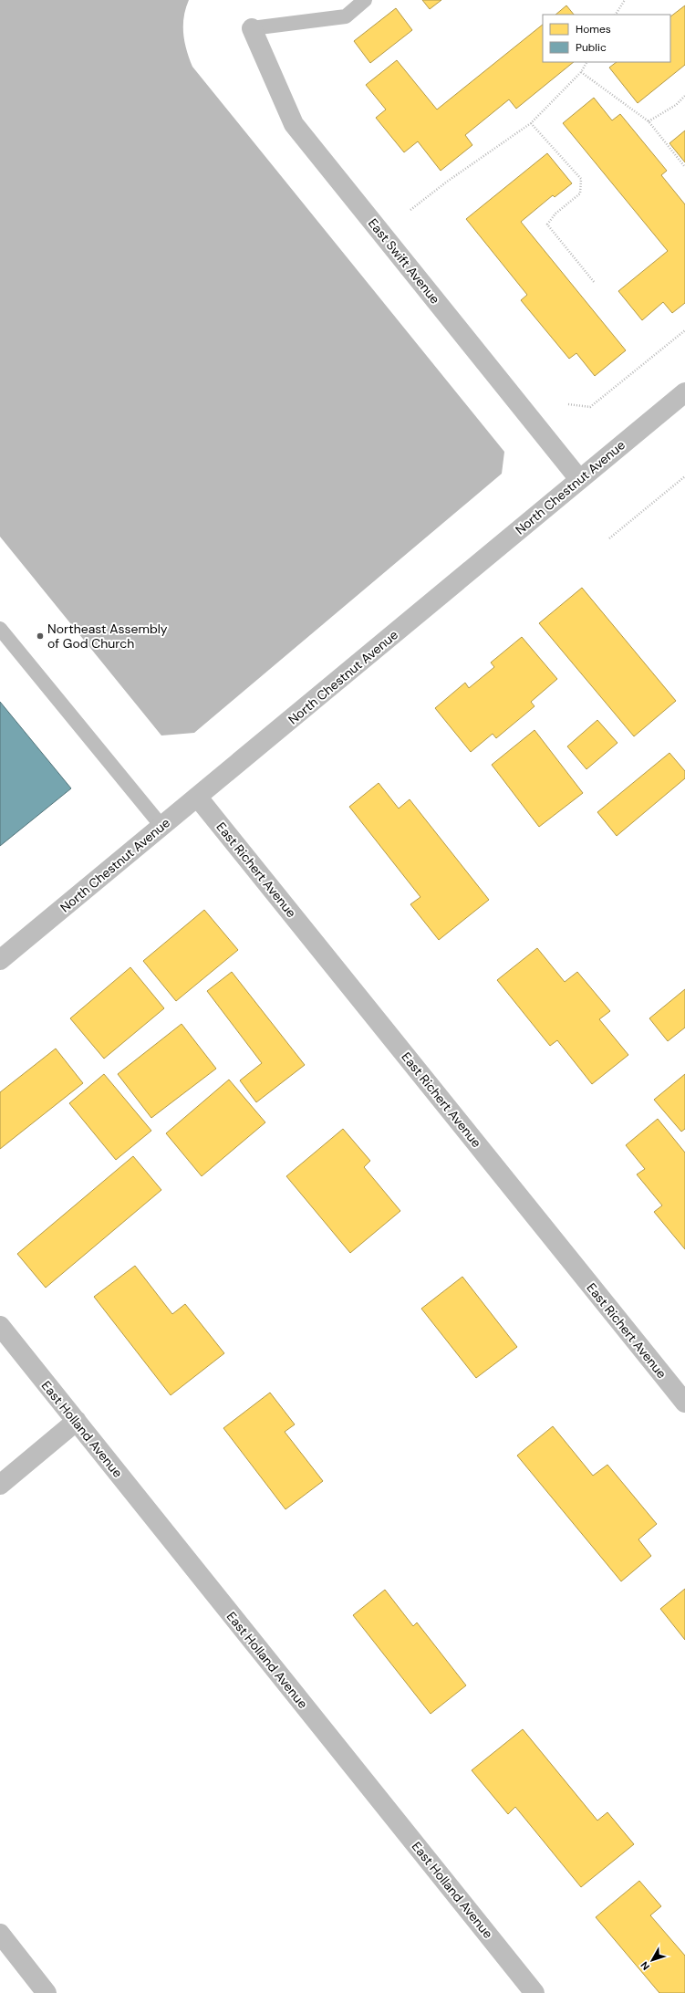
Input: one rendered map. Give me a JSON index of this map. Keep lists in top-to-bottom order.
{
  "streets": {
    "street": [
      "East Swift Avenue",
      "North Chestnut Avenue",
      "East Richert Avenue",
      "East Holland Avenue"
    ]
  },
  "crossings": [
    ["East Swift Avenue", "North Chestnut Avenue"],
    ["North Chestnut Avenue", "East Richert Avenue"]
  ],
  "places": ["Northeast Assembly of God Church"],
  "legend": ["Homes", "Public"],
  "north": "bottom left"
}
